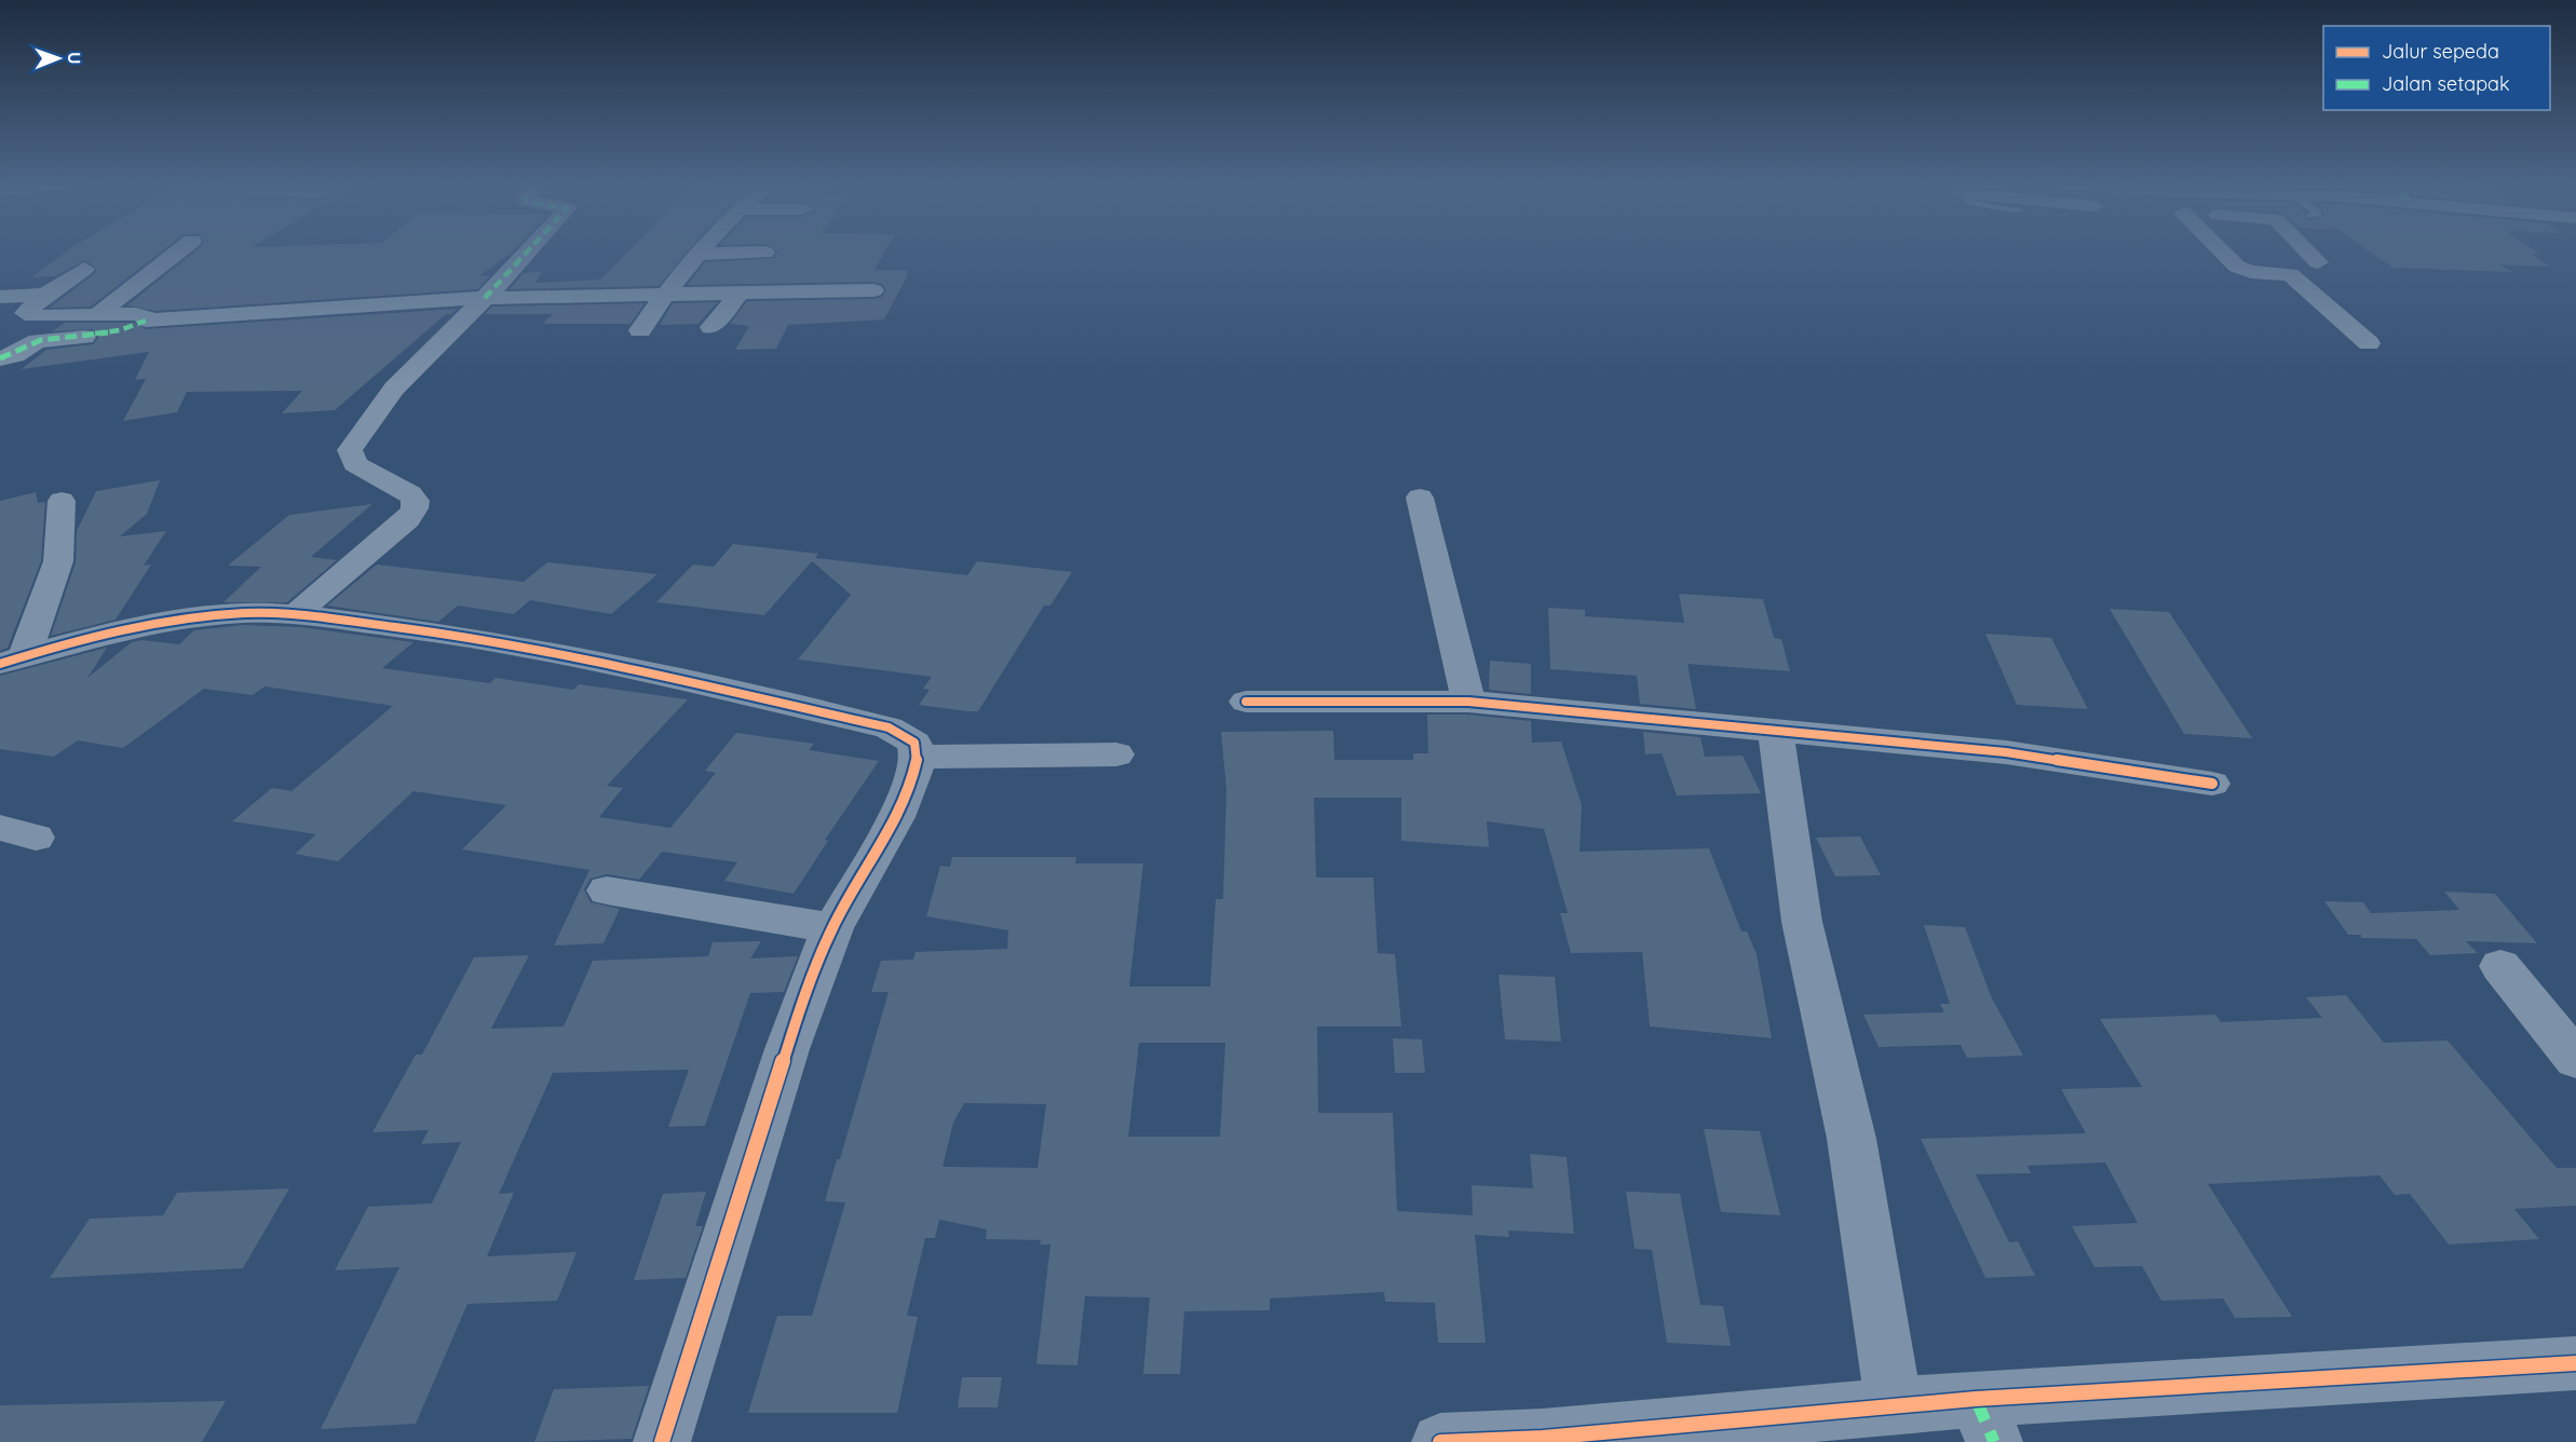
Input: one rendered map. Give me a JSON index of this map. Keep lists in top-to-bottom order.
{
  "legend": ["Jalur sepeda", "Jalan setapak"],
  "north": "right"
}
